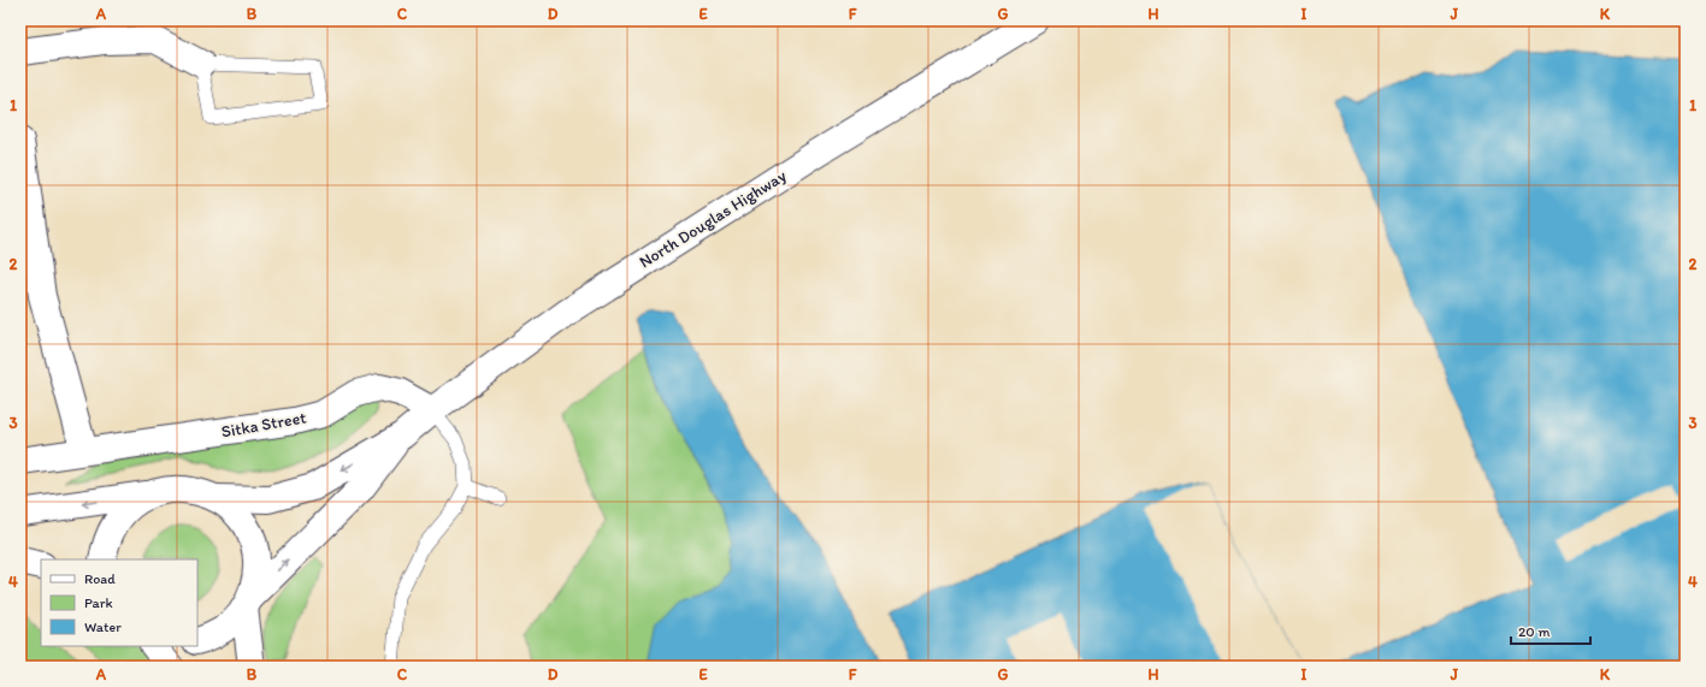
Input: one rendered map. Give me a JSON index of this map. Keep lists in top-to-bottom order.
{
  "streets": {
    "main road": ["North Douglas Highway", "Sitka Street"]
  },
  "crossings": [
    ["North Douglas Highway", "Sitka Street"]
  ],
  "legend": ["Road", "Park", "Water"],
  "scale_bar": "20 m",
  "grid": {
    "columns": [
      "A",
      "B",
      "C",
      "D",
      "E",
      "F",
      "G",
      "H",
      "I",
      "J",
      "K"
    ],
    "rows": [
      "1",
      "2",
      "3",
      "4"
    ]
  }
}
